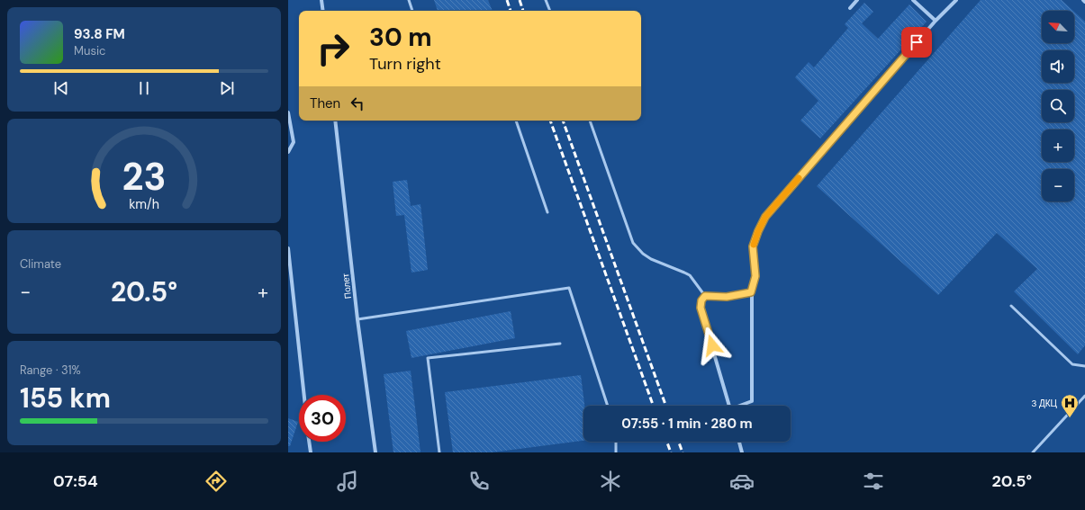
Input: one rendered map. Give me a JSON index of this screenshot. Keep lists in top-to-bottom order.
{
  "streets": {
    "street": ["Полет"]
  },
  "places": {
    "hospital": ["3 ДКЦ"]
  },
  "north": "top left",
  "page": {
    "map_buttons": ["+", "−"],
    "turn": ["30 m", "Turn right"],
    "song": ["93.8 FM", "Music"],
    "then": "Then",
    "tile": [
      "Climate",
      ["Range · 31%", "155 km"]
    ],
    "heat": ["−", "20.5°", "+"],
    "limit": "30",
    "trip": "07:55 · 1 min · 280 m",
    "tabs": ["07:54", "20.5°"],
    "gauge": ["23", "km/h"]
  }
}
